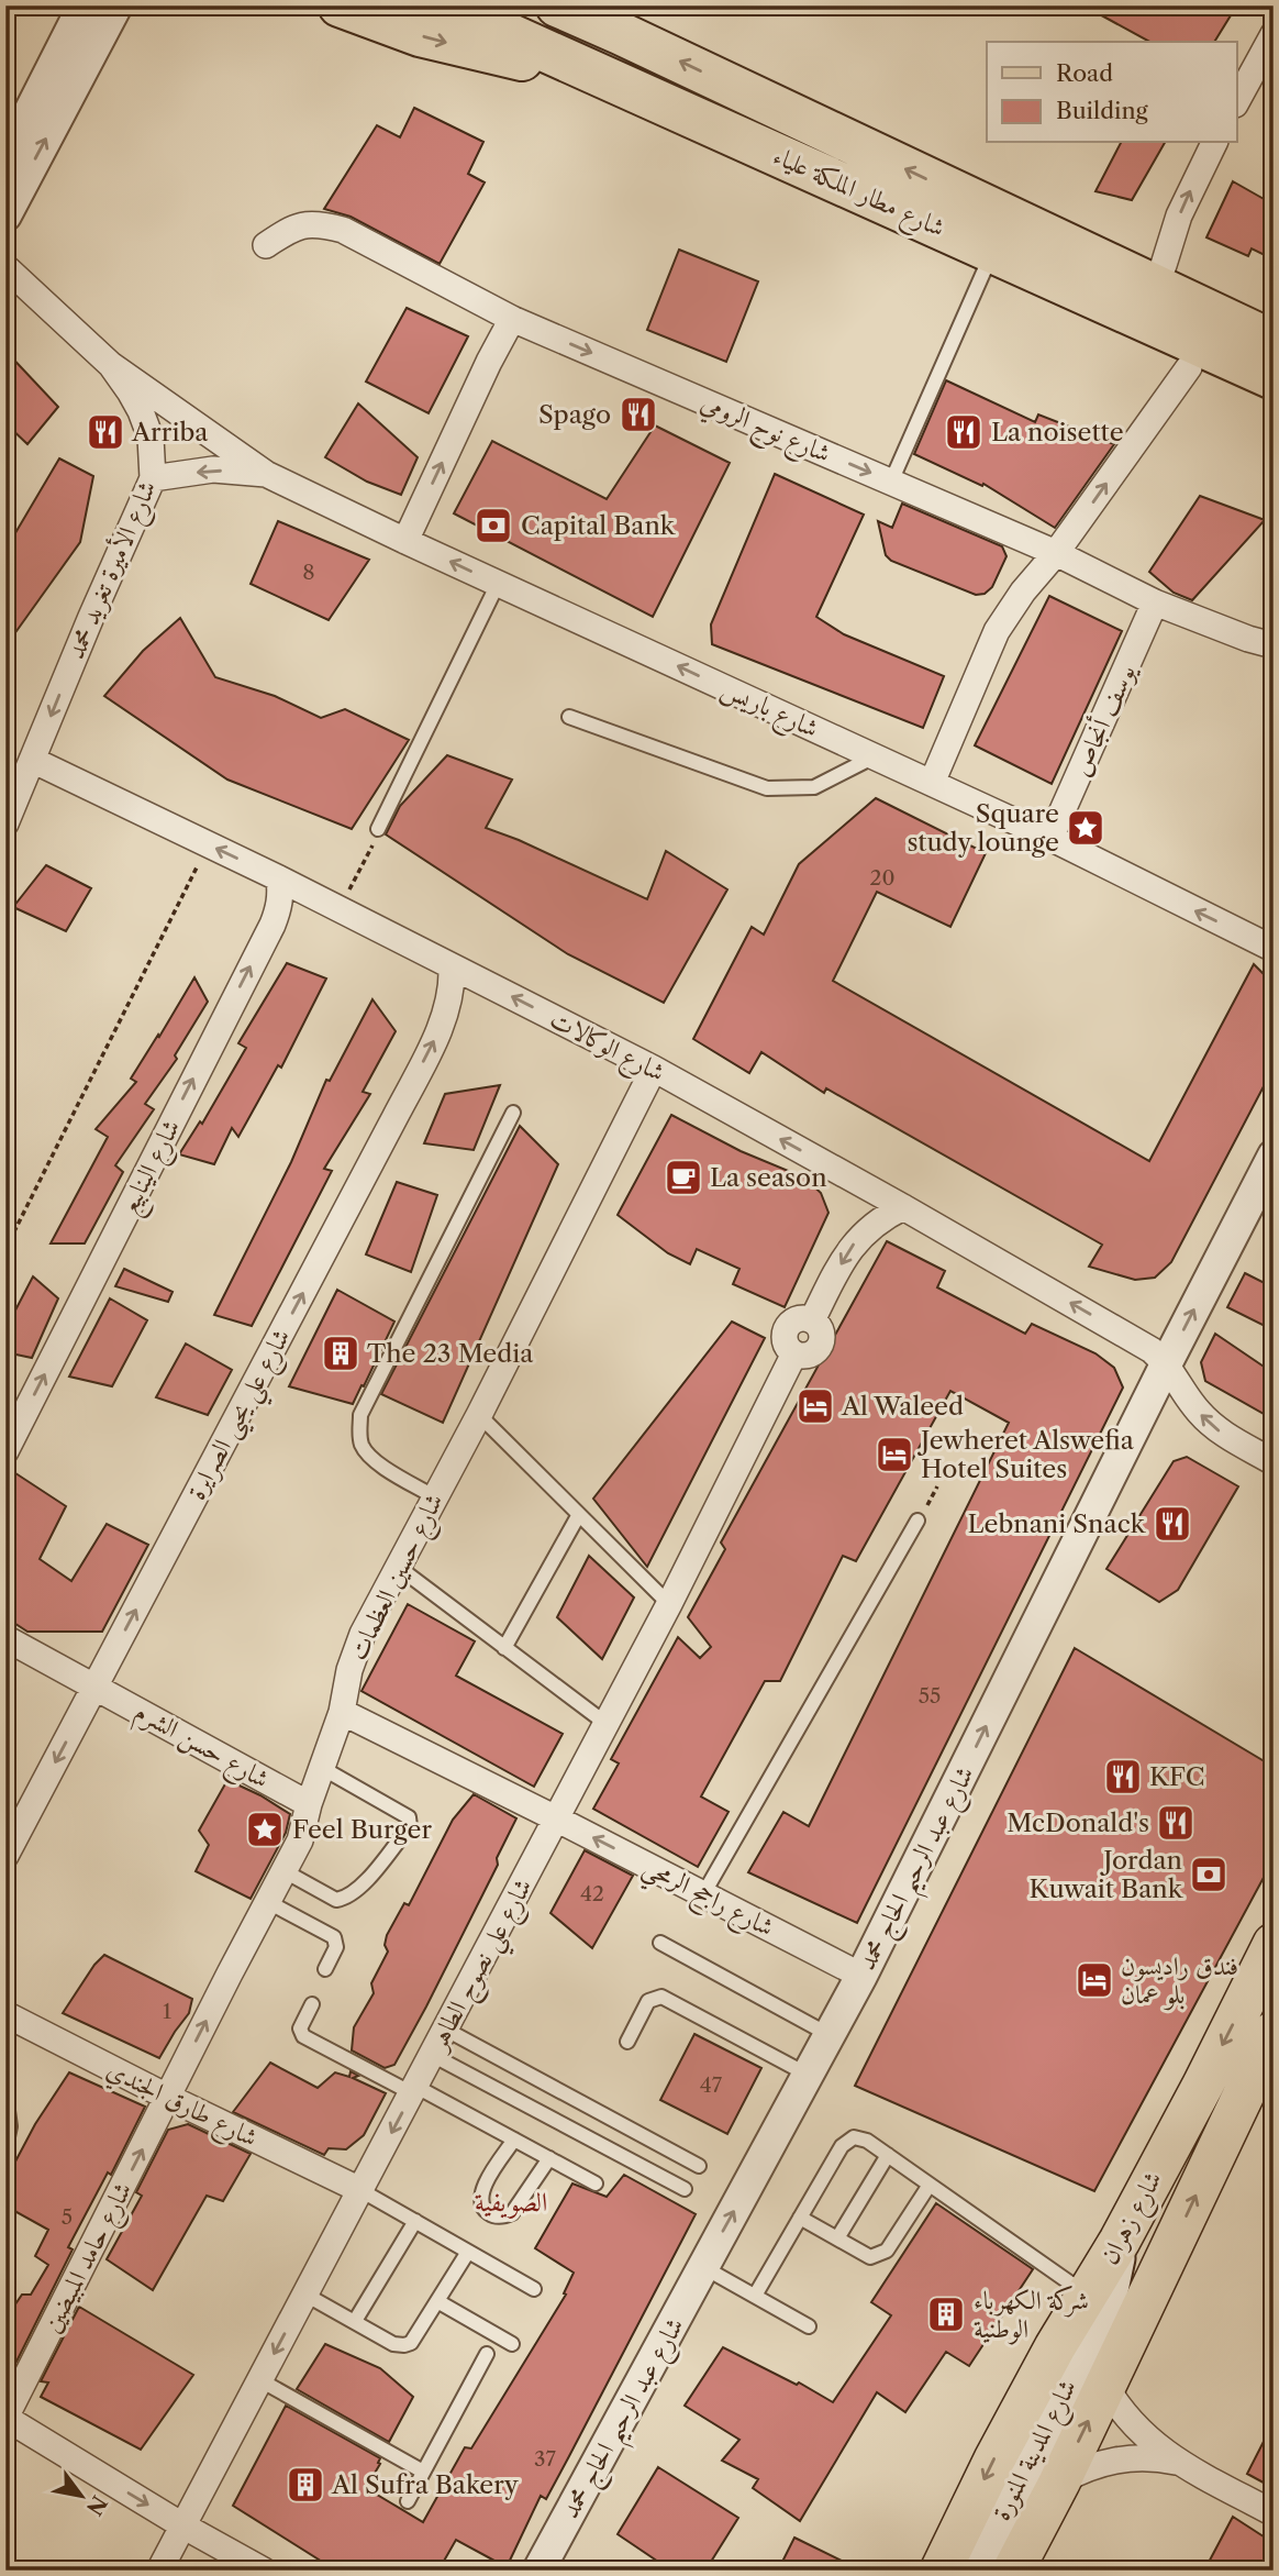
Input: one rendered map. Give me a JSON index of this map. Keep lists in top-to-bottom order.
{
  "streets": {
    "highway": ["شارع مطار الملكة علياء"],
    "main road": ["شارع زهران", "شارع المدينة المنورة"],
    "street": [
      "شارع نوح الرومي",
      "شارع الأميرة تغريد محمد",
      "شارع باريس",
      "يوسف أنجاص",
      "شارع الوكالات",
      "شارع الينابيع",
      "شارع علي يحيى الصرايرة",
      "شارع حسين العظمات",
      "شارع حسن الشرم",
      "شارع عبد الرحيم الحاج محمد",
      "شارع راجح الرمحي",
      "شارع علي نصوح الطاهر",
      "شارع طارق الجندي",
      "شارع حامد المبيضين"
    ]
  },
  "crossings": [
    ["شارع نوح الرومي", "يوسف أنجاص"],
    ["شارع الأميرة تغريد محمد", "شارع باريس"],
    ["شارع الأميرة تغريد محمد", "شارع الوكالات"],
    ["شارع باريس", "يوسف أنجاص"],
    ["شارع الوكالات", "شارع الينابيع"],
    ["شارع الوكالات", "شارع علي يحيى الصرايرة"],
    ["شارع الوكالات", "شارع حسين العظمات"],
    ["شارع الوكالات", "شارع عبد الرحيم الحاج محمد"],
    ["شارع الوكالات", "شارع علي نصوح الطاهر"],
    ["شارع علي يحيى الصرايرة", "شارع حسن الشرم"],
    ["شارع حسين العظمات", "شارع حسن الشرم"],
    ["شارع حسين العظمات", "شارع راجح الرمحي"],
    ["شارع حسين العظمات", "شارع طارق الجندي"],
    ["شارع حسين العظمات", "شارع حامد المبيضين"],
    ["شارع عبد الرحيم الحاج محمد", "شارع راجح الرمحي"],
    ["شارع راجح الرمحي", "شارع علي نصوح الطاهر"],
    ["شارع علي نصوح الطاهر", "شارع طارق الجندي"],
    ["شارع طارق الجندي", "شارع حامد المبيضين"],
    ["شارع زهران", "شارع المدينة المنورة"]
  ],
  "one_way": [
    "شارع نوح الرومي",
    "شارع الأميرة تغريد محمد",
    "شارع باريس",
    "شارع الوكالات",
    "شارع الينابيع",
    "شارع عبد الرحيم الحاج محمد",
    "شارع علي نصوح الطاهر",
    "شارع حامد المبيضين"
  ],
  "districts": ["الصويفية"],
  "places": {
    "restaurant": [
      "Spago",
      "Arriba",
      "La noisette",
      "Lebnani Snack",
      "KFC",
      "McDonald's"
    ],
    "bank": ["Capital Bank", "Jordan Kuwait Bank"],
    "place": ["Square study lounge", "Feel Burger"],
    "cafe": ["La season"],
    "building": ["The 23 Media", "شركة الكهرباء الوطنية", "Al Sufra Bakery"],
    "hotel": ["Al Waleed", "Jewheret Alswefia Hotel Suites", "فندق راديسون بلو عمان"]
  },
  "house_numbers": [
    "8",
    "20",
    "55",
    "42",
    "1",
    "47",
    "5",
    "37"
  ],
  "legend": ["Road", "Building"],
  "north": "bottom right"
}
